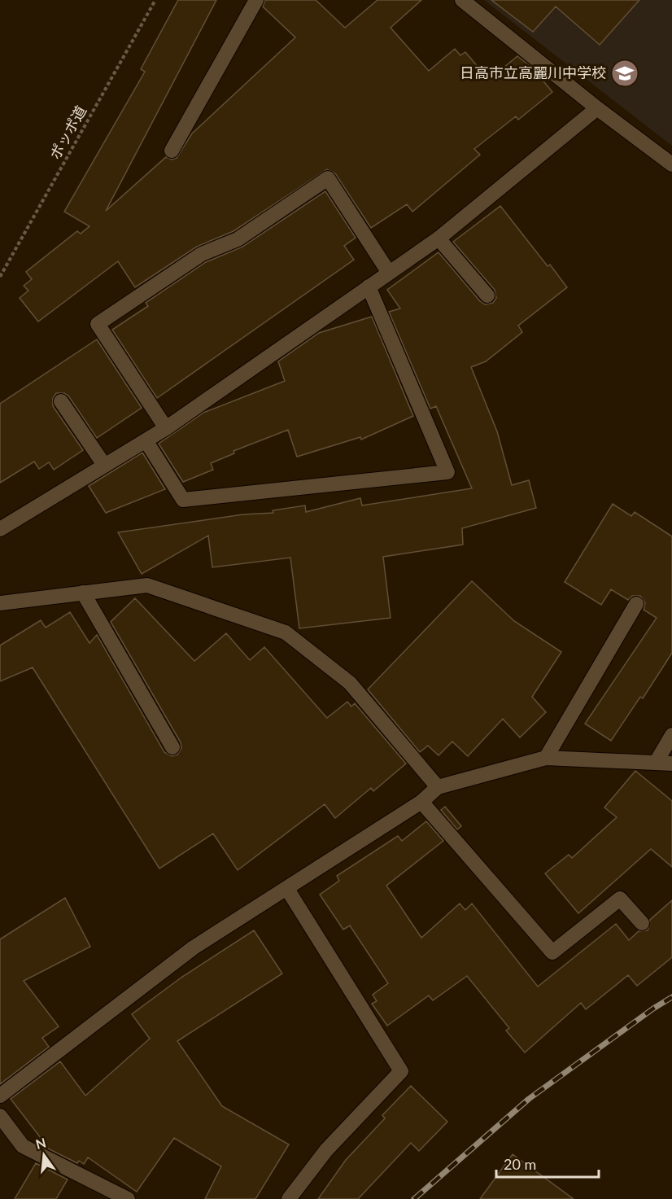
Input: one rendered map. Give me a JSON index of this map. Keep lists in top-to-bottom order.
{
  "streets": {
    "path": ["ポッポ道"]
  },
  "places": {
    "school or university": ["日高市立高麗川中学校"]
  },
  "scale_bar": "20 m",
  "north": "top"
}
